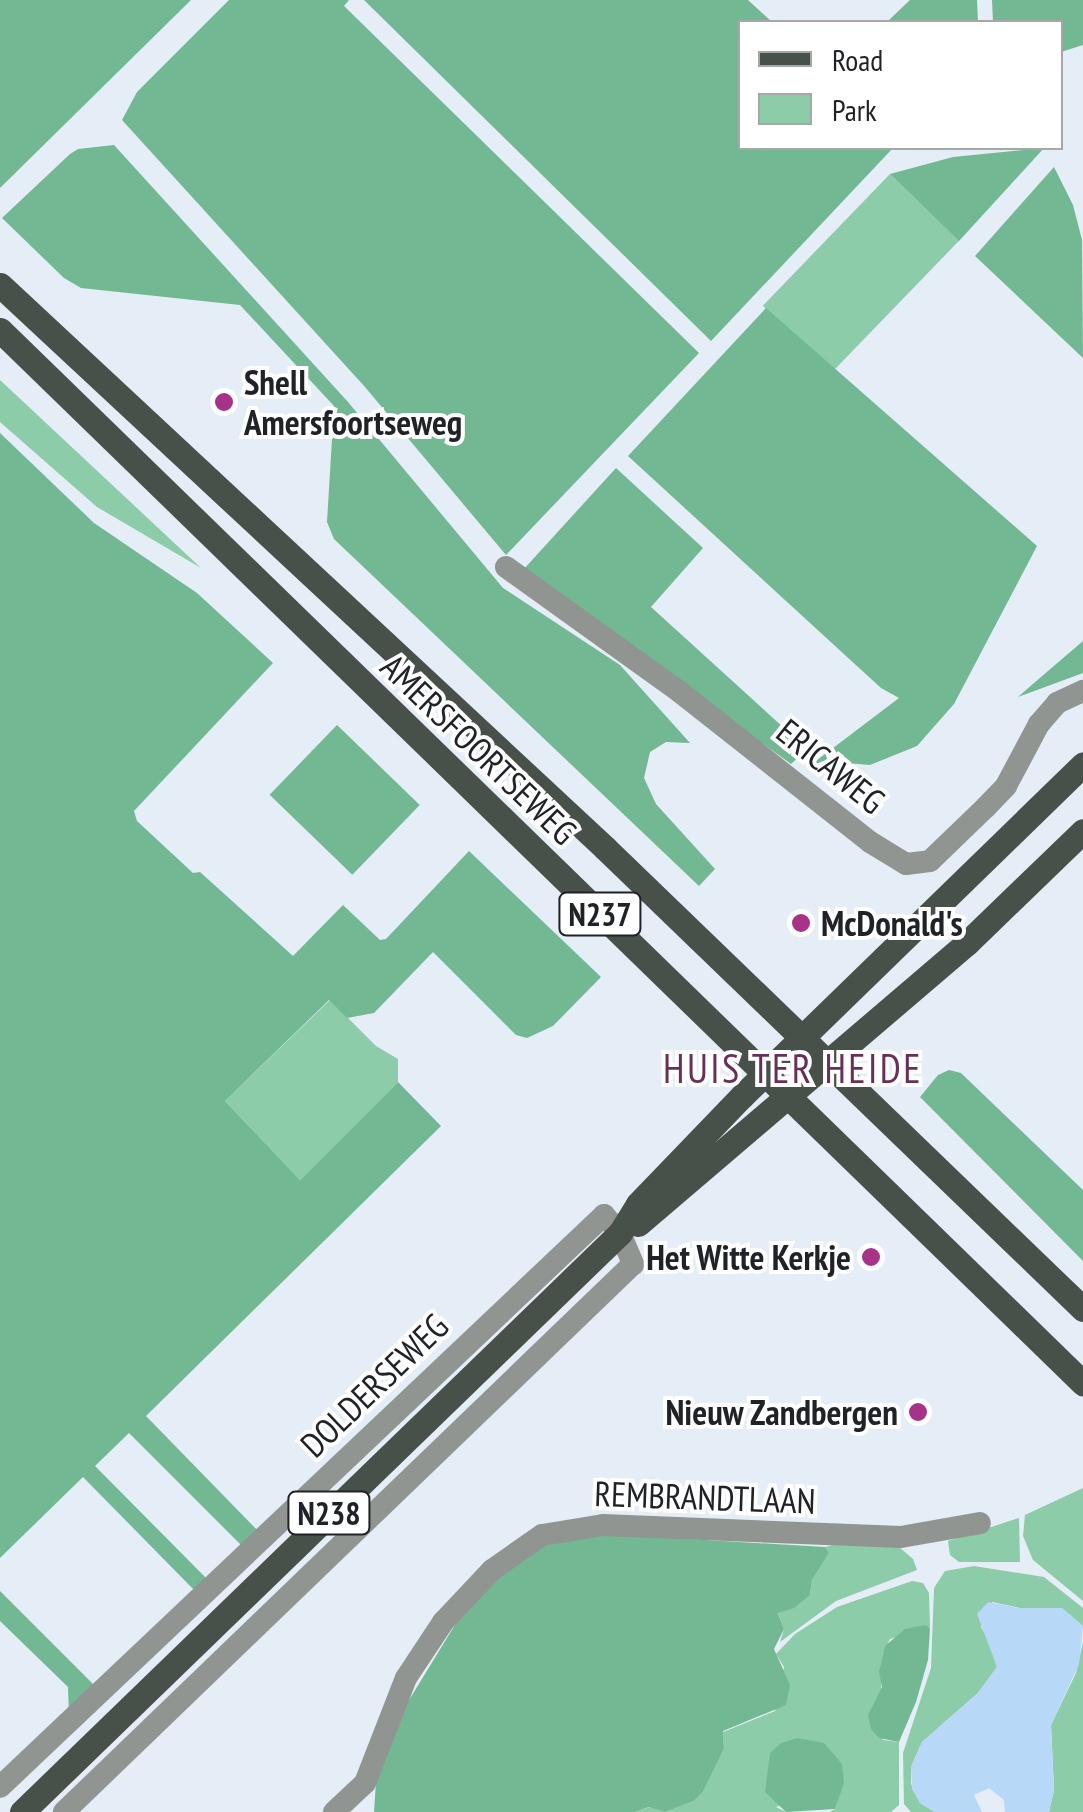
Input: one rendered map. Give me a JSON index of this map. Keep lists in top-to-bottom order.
{
  "streets": {
    "main road": [
      "AMERSFOORTSEWEG",
      "N237",
      "DOLDERSEWEG",
      "N238"
    ],
    "street": ["ERICAWEG", "REMBRANDTLAAN"]
  },
  "crossings": [
    ["AMERSFOORTSEWEG", "DOLDERSEWEG"],
    ["AMERSFOORTSEWEG", "N238"],
    ["DOLDERSEWEG", "N238"]
  ],
  "districts": ["HUIS TER HEIDE"],
  "places": [
    "Shell Amersfoortseweg",
    "McDonald's",
    "Het Witte Kerkje",
    "Nieuw Zandbergen"
  ],
  "legend": ["Road", "Park"]
}
